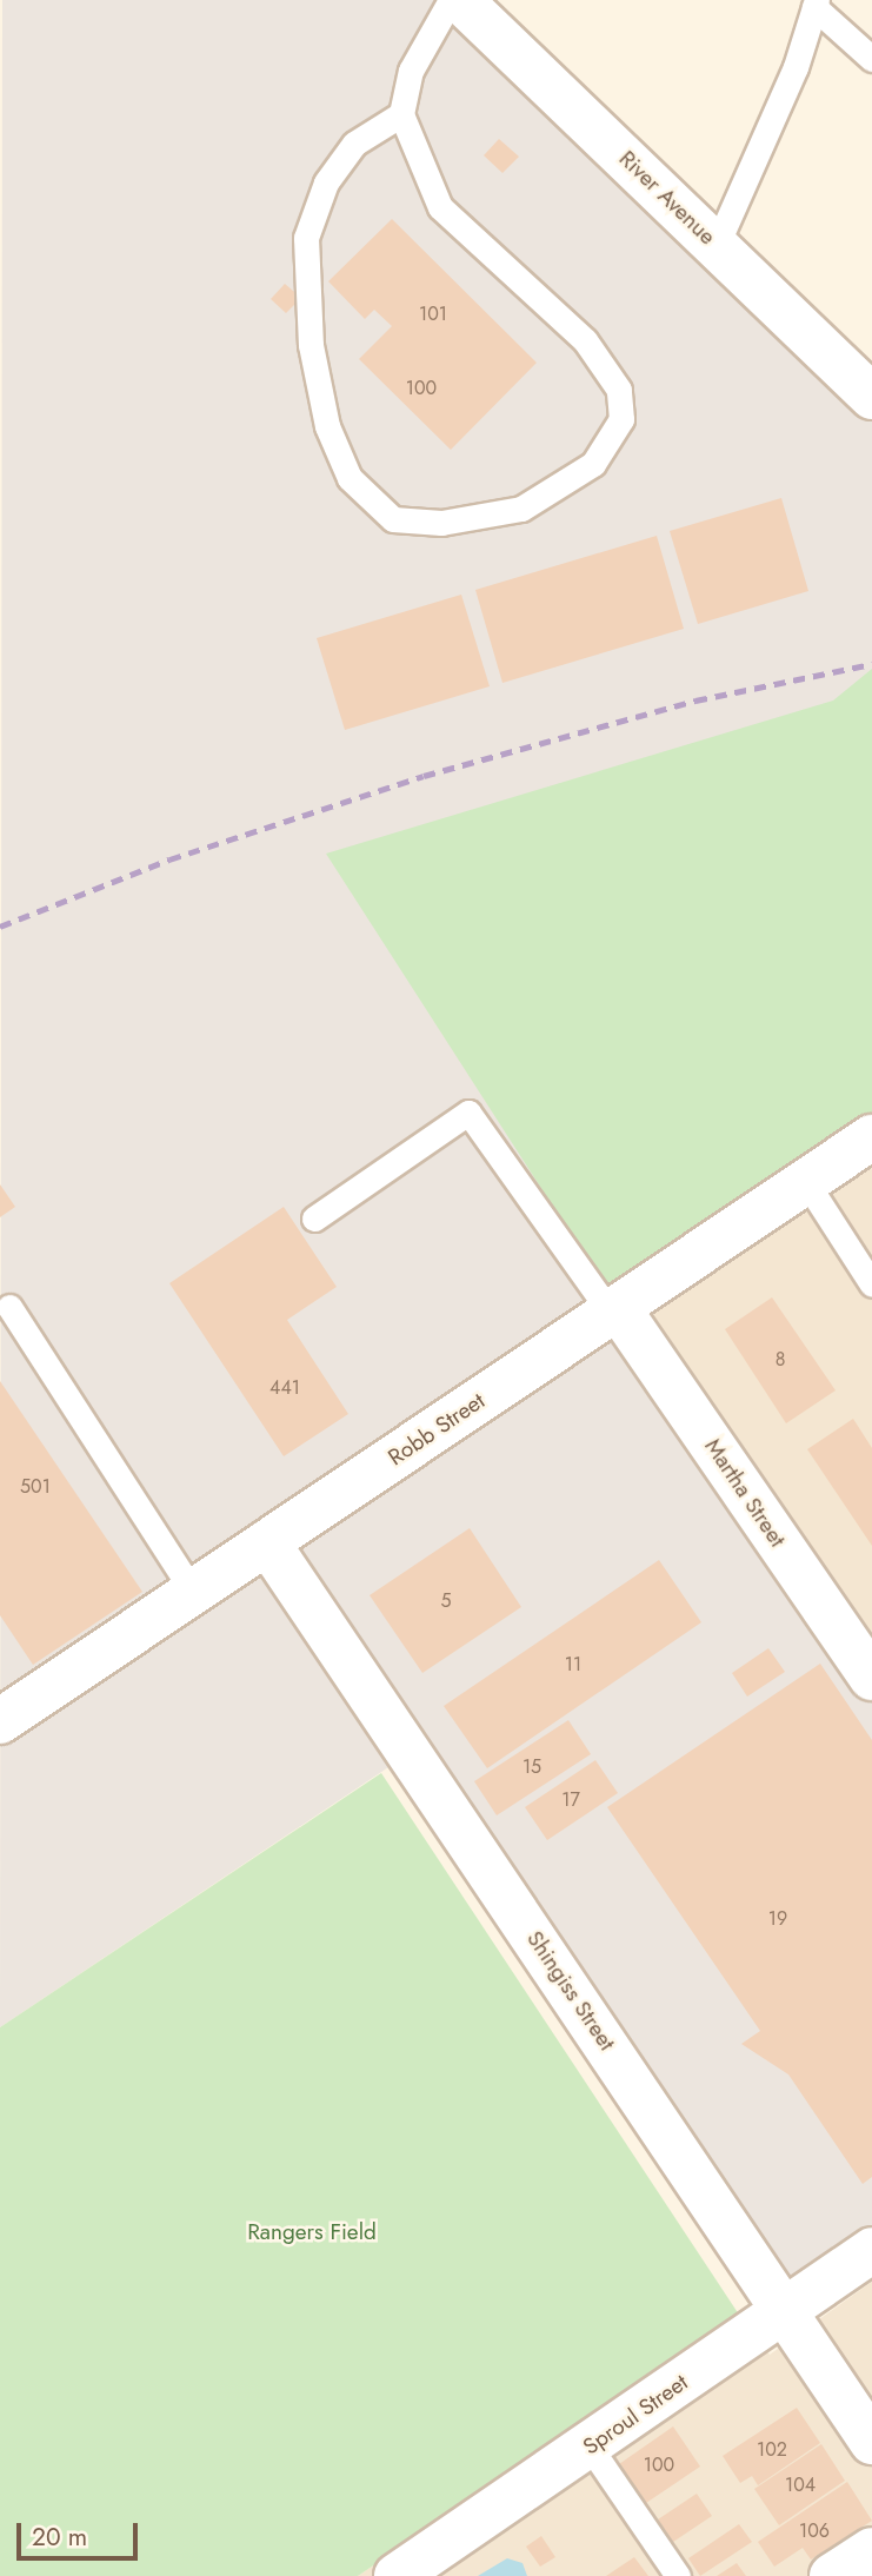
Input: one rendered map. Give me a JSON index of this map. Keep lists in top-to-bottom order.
{
  "streets": {
    "street": [
      "River Avenue",
      "Robb Street",
      "Martha Street",
      "Shingiss Street",
      "Sproul Street"
    ]
  },
  "crossings": [
    ["Robb Street", "Martha Street"],
    ["Robb Street", "Shingiss Street"],
    ["Shingiss Street", "Sproul Street"]
  ],
  "parks": ["Rangers Field"],
  "house_numbers": [
    "101",
    "100",
    "8",
    "441",
    "501",
    "5",
    "11",
    "15",
    "17",
    "19",
    "102",
    "100",
    "104",
    "106"
  ],
  "scale_bar": "20 m"
}
